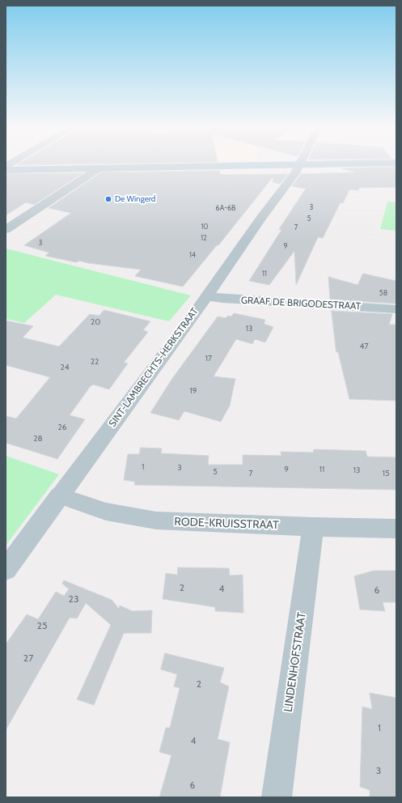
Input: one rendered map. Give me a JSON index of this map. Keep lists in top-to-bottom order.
{
  "streets": {
    "street": [
      "GRAAF DE BRIGODESTRAAT",
      "SINT-LAMBRECHTS-HERKSTRAAT",
      "RODE-KRUISSTRAAT",
      "LINDENHOFSTRAAT"
    ]
  },
  "crossings": [
    ["GRAAF DE BRIGODESTRAAT", "SINT-LAMBRECHTS-HERKSTRAAT"],
    ["SINT-LAMBRECHTS-HERKSTRAAT", "RODE-KRUISSTRAAT"],
    ["RODE-KRUISSTRAAT", "LINDENHOFSTRAAT"]
  ],
  "places": ["De Wingerd"],
  "house_numbers": [
    "3",
    "6A-6B",
    "5",
    "10",
    "7",
    "12",
    "3",
    "9",
    "14",
    "11",
    "58",
    "20",
    "13",
    "47",
    "17",
    "22",
    "24",
    "19",
    "26",
    "28",
    "1",
    "3",
    "9",
    "11",
    "13",
    "5",
    "7",
    "15",
    "2",
    "4",
    "6",
    "23",
    "25",
    "27",
    "2",
    "1",
    "4",
    "3",
    "6"
  ]
}
